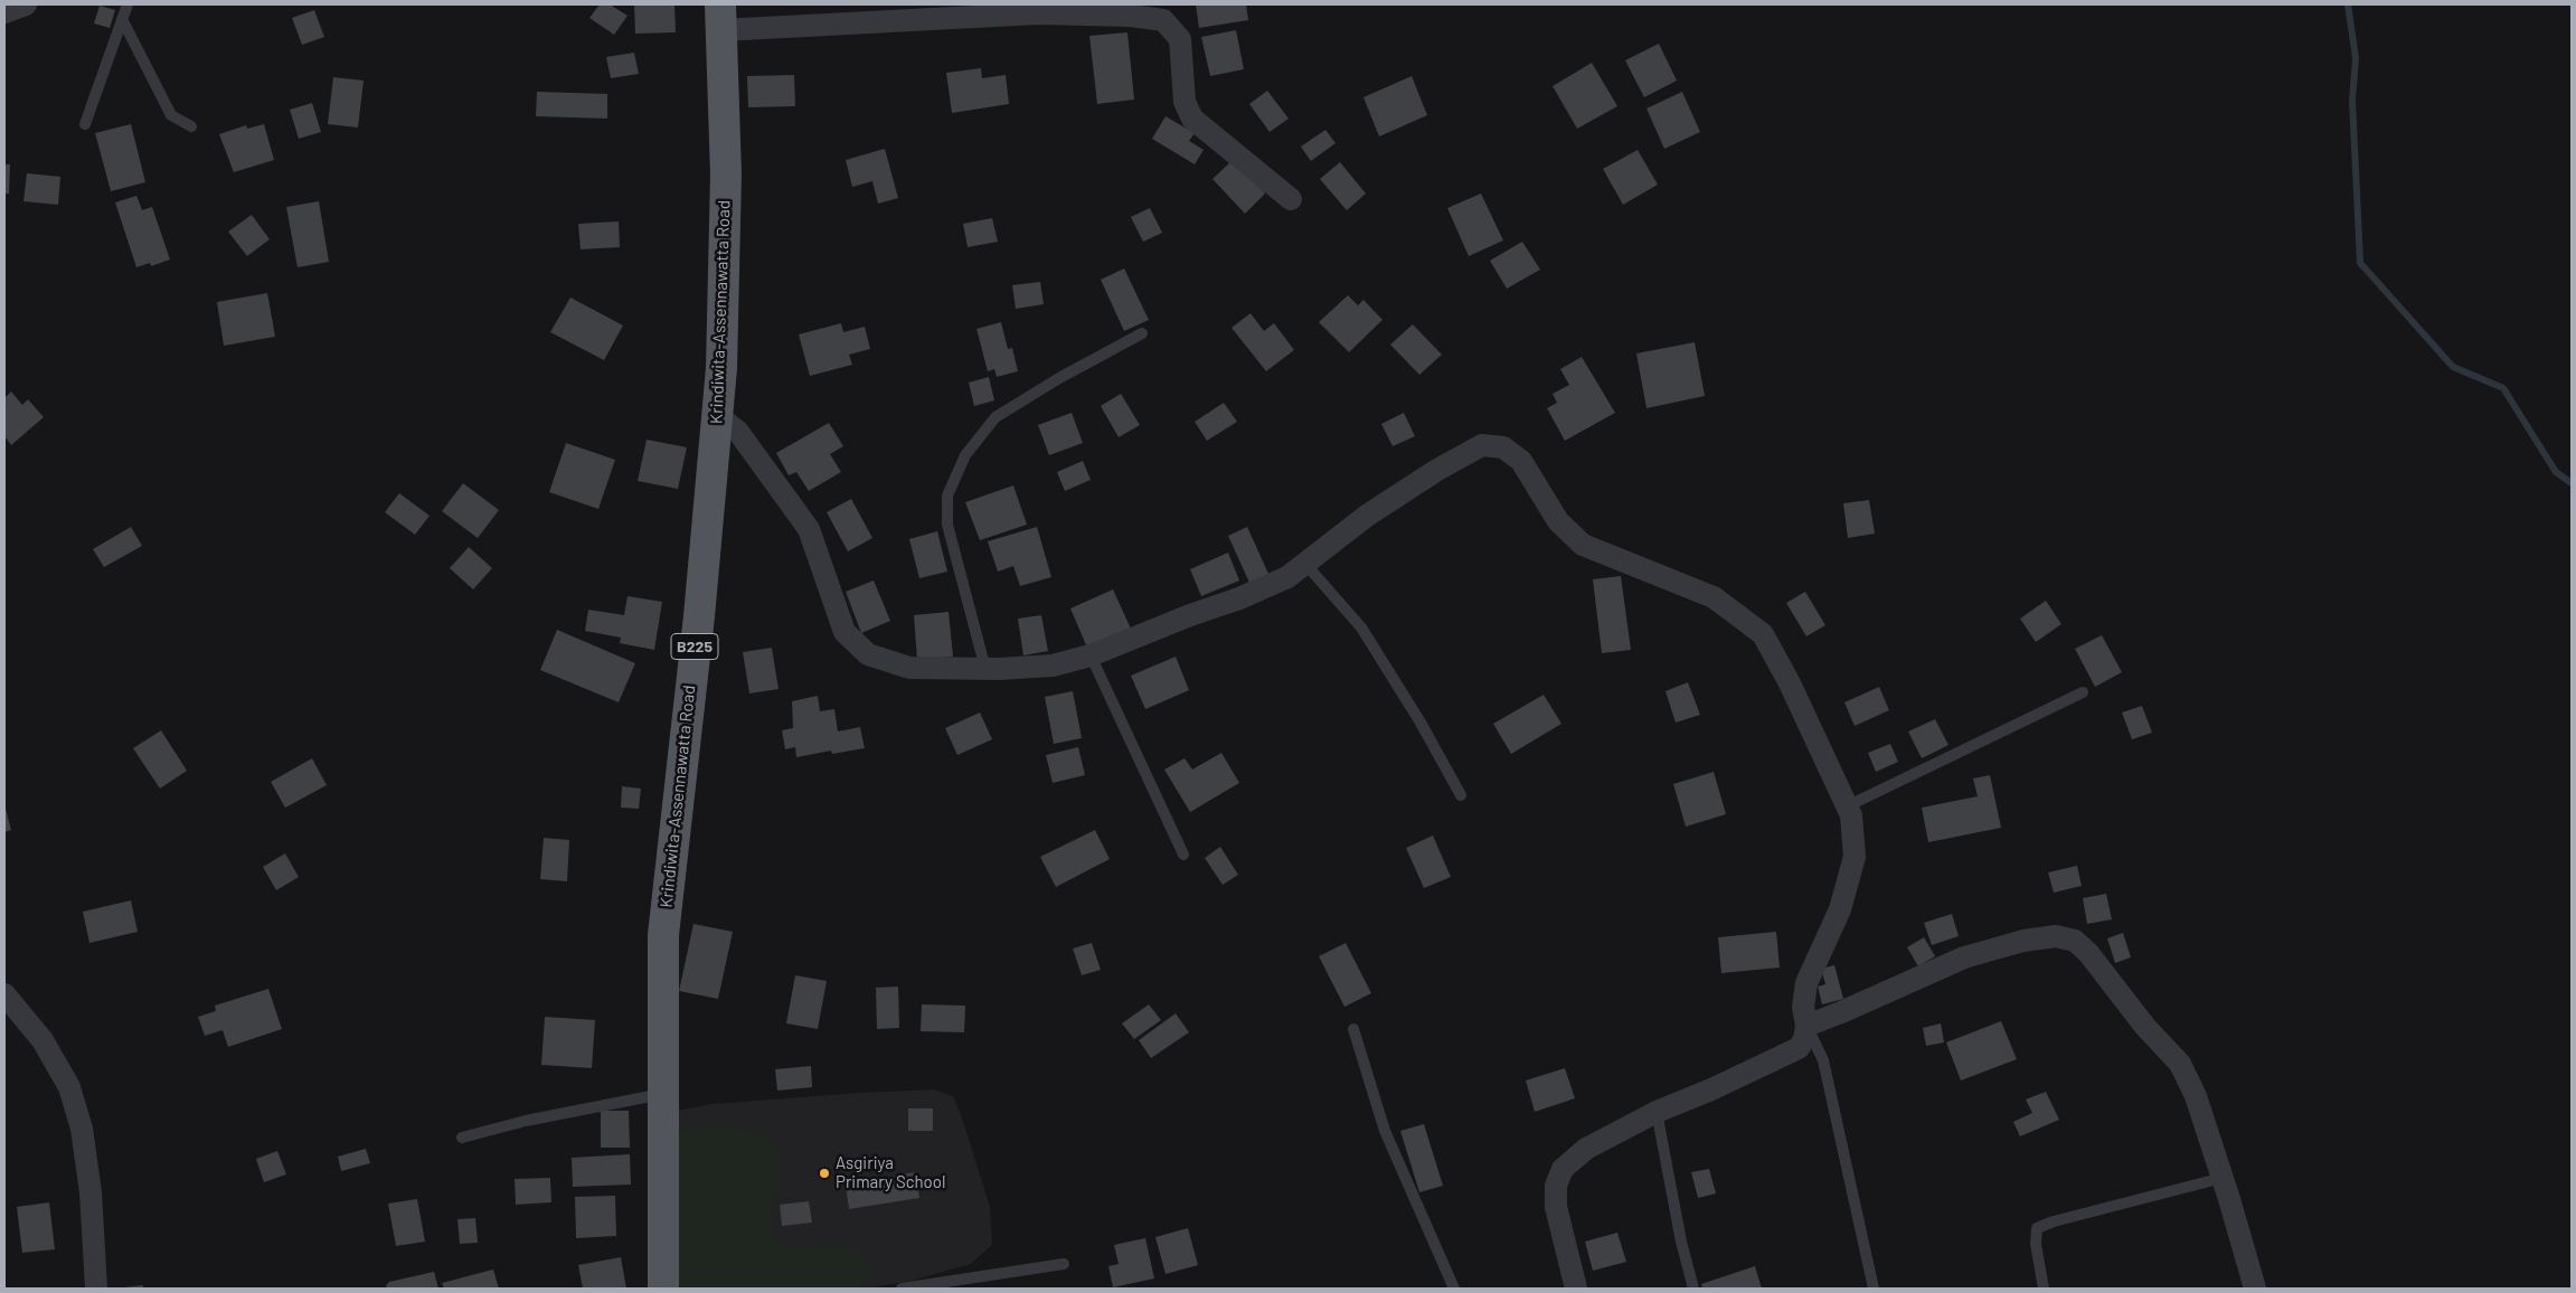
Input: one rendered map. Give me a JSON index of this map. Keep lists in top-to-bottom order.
{
  "streets": {
    "main road": ["Krindiwita-Assennawatta Road", "B225"]
  },
  "places": ["Asgiriya Primary School"]
}
